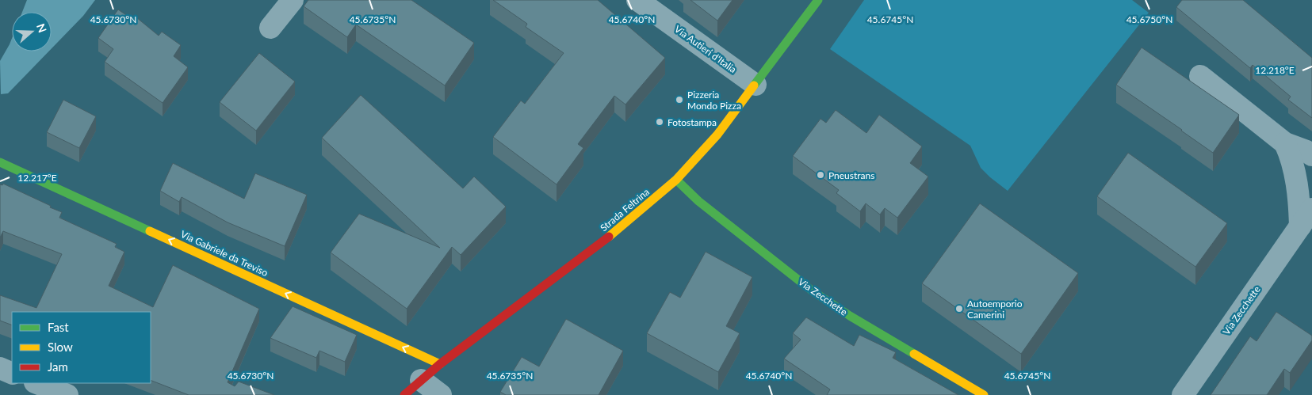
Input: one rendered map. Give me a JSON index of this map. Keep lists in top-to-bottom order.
{
  "streets": {
    "street": [
      "Via Autieri d'Italia",
      "Strada Feltrina",
      "Via Gabriele da Treviso",
      "Via Zecchette"
    ]
  },
  "crossings": [
    ["Via Autieri d'Italia", "Strada Feltrina"],
    ["Strada Feltrina", "Via Gabriele da Treviso"],
    ["Strada Feltrina", "Via Zecchette"]
  ],
  "one_way": ["Via Gabriele da Treviso"],
  "places": [
    "Pizzeria Mondo Pizza",
    "Fotostampa",
    "Pneustrans",
    "Autoemporio Camerini"
  ],
  "legend": ["Fast", "Slow", "Jam"],
  "north": "right",
  "coordinates": [
    "45.6730°N",
    "45.6735°N",
    "45.6740°N",
    "45.6745°N",
    "45.6750°N",
    "12.218°E",
    "12.217°E"
  ]
}
